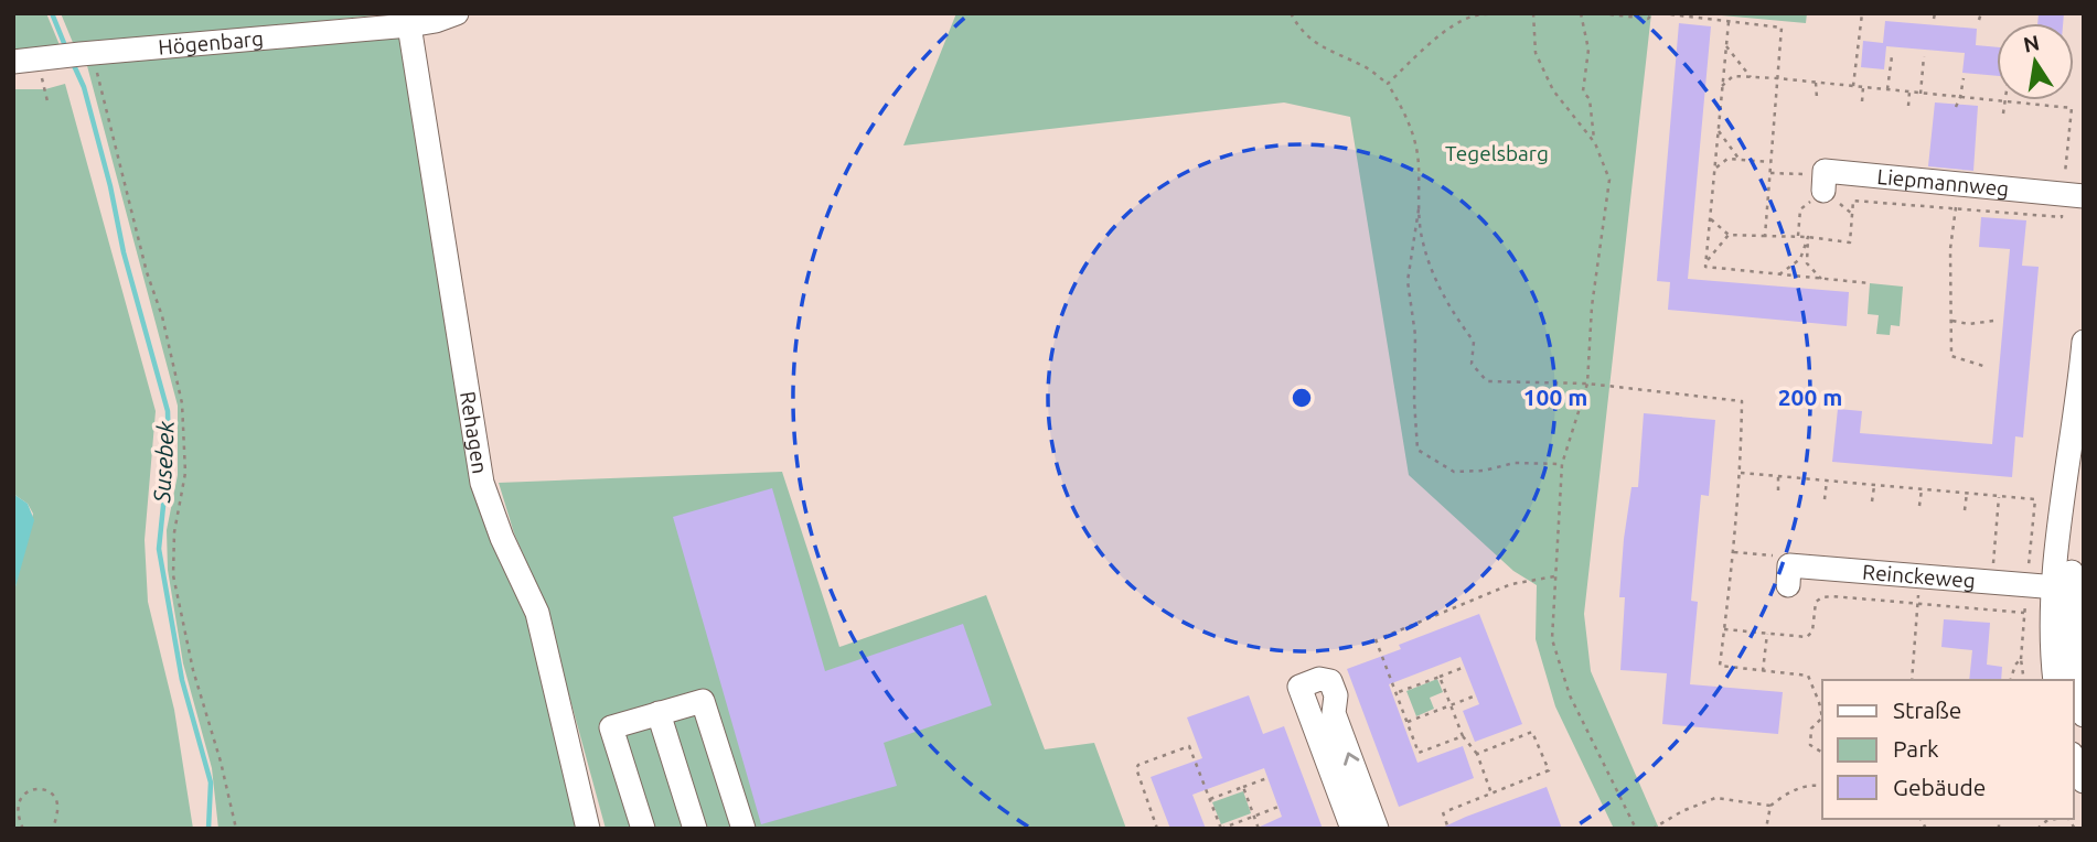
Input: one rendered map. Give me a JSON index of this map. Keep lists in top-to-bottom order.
{
  "streets": {
    "street": [
      "Högenbarg",
      "Liepmannweg",
      "Rehagen",
      "Reinckeweg"
    ]
  },
  "crossings": [
    ["Högenbarg", "Rehagen"]
  ],
  "water": ["Susebek"],
  "parks": ["Tegelsbarg"],
  "legend": ["Straße", "Park", "Gebäude"],
  "north": "top",
  "rings": ["100 m", "200 m"]
}
